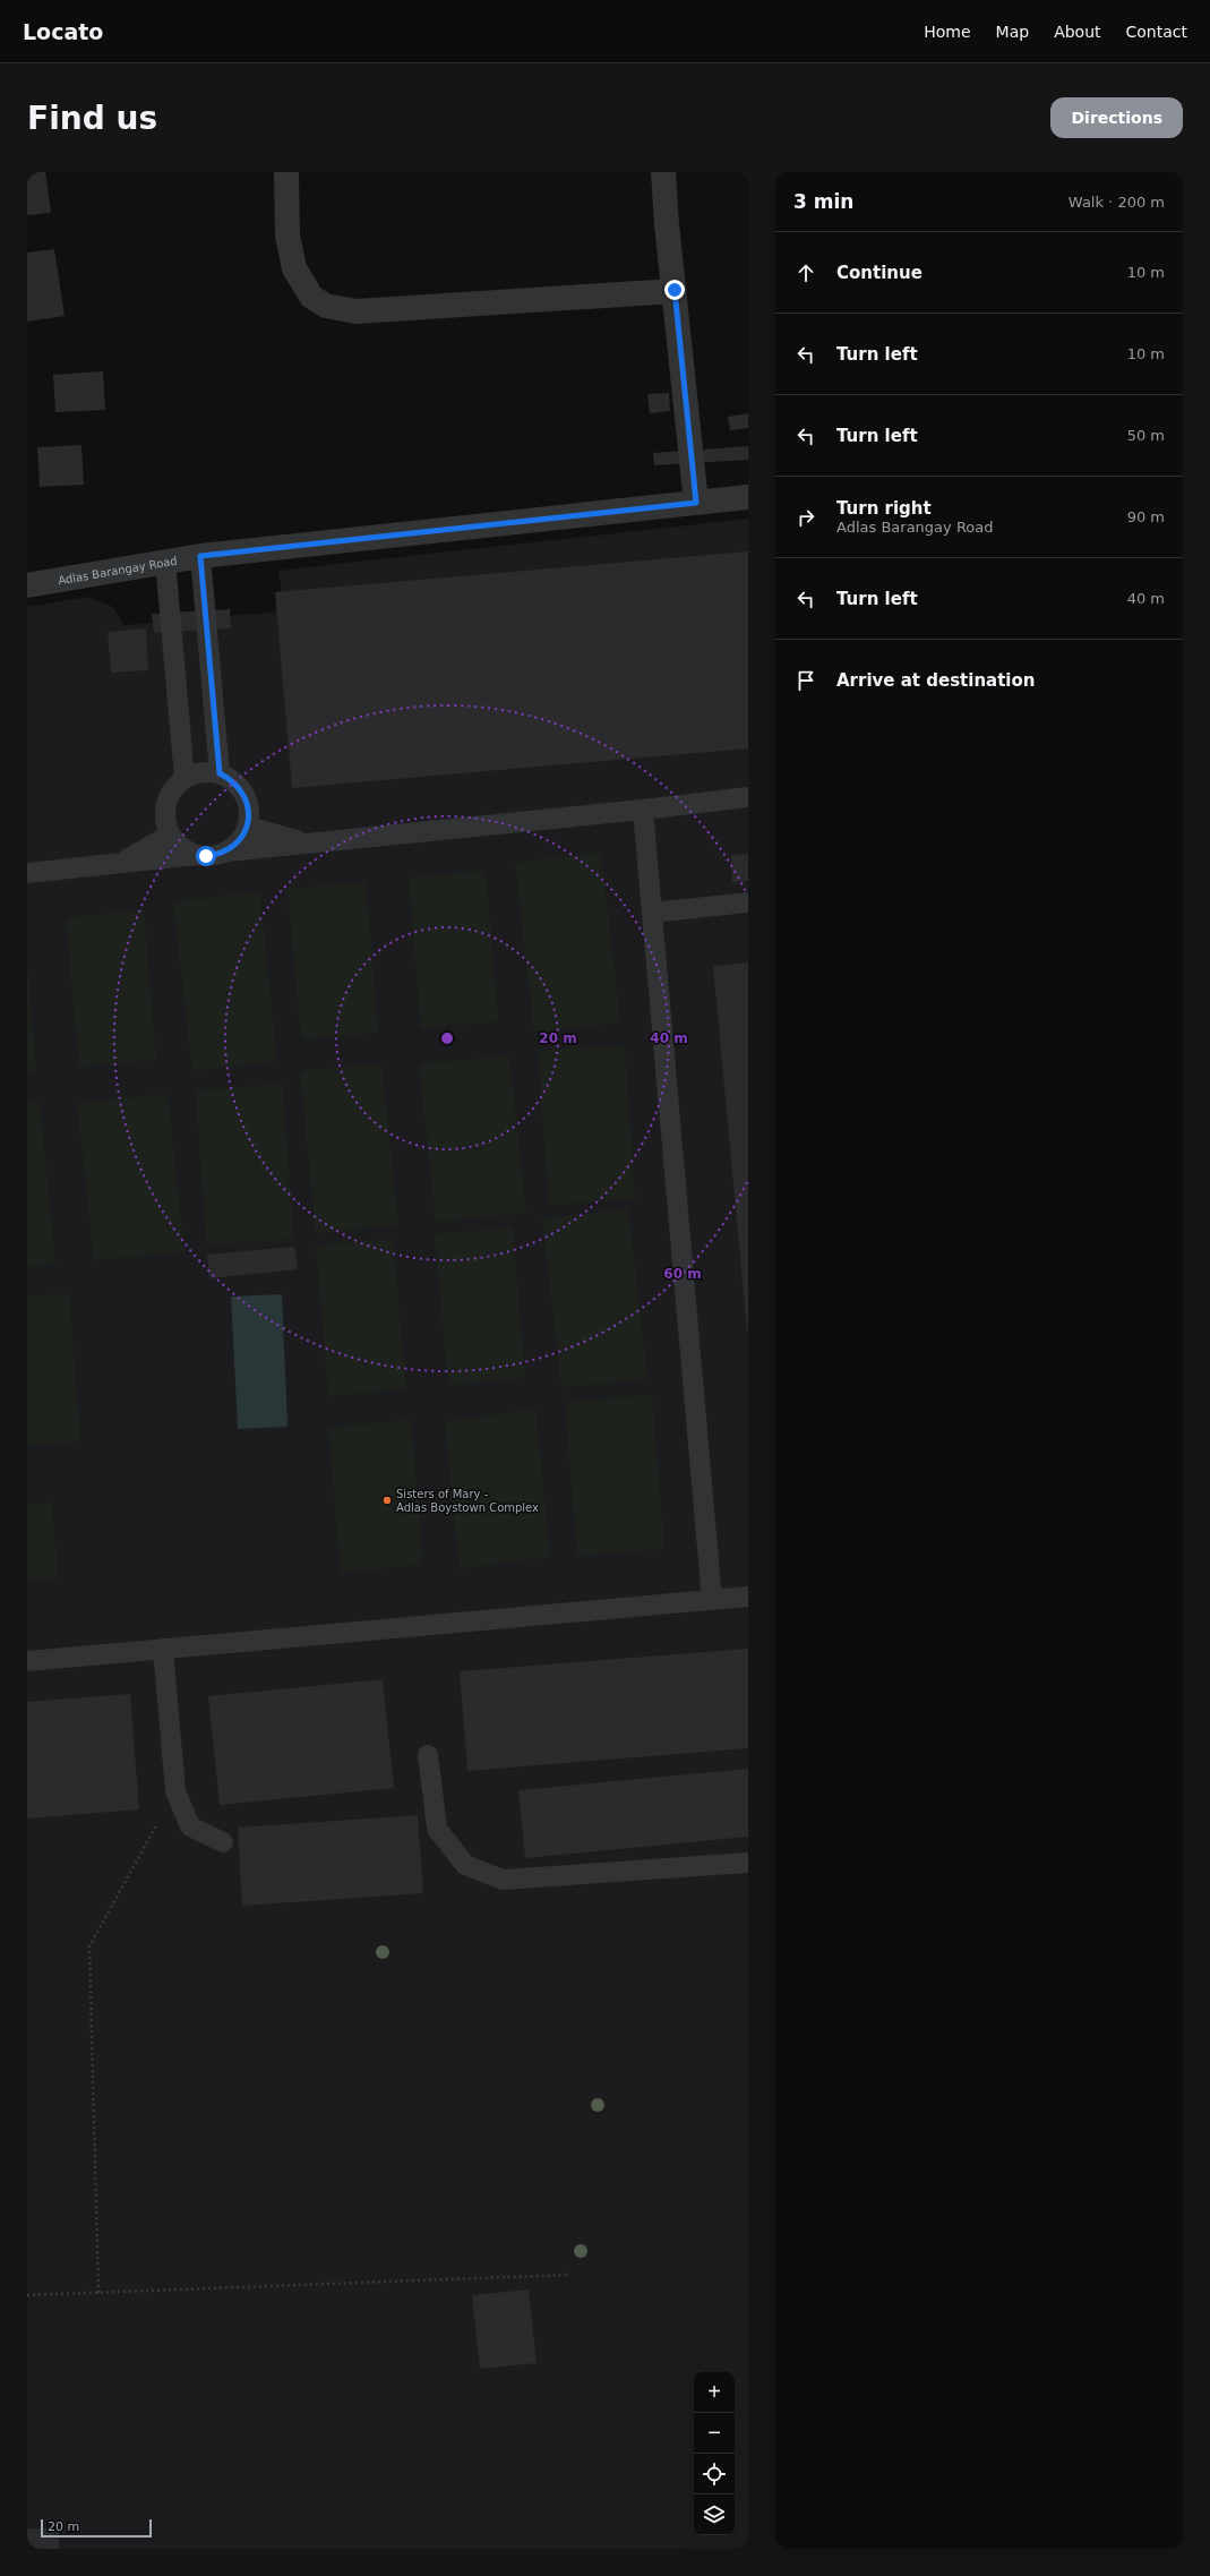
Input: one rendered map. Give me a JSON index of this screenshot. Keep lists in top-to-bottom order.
{
  "streets": {
    "street": ["Adlas Barangay Road"]
  },
  "places": ["Sisters of Mary - Adlas Boystown Complex"],
  "scale_bar": "20 m",
  "page": {
    "header": "Locato",
    "nav": [
      "Home",
      "Map",
      "About",
      "Contact"
    ],
    "buttons": "Directions",
    "title": "Find us",
    "heading": ["3 min", "Walk · 200 m"],
    "list": [
      ["Continue", "10 m"],
      ["Turn left", "10 m"],
      ["Turn left", "50 m"],
      ["Turn right", "Adlas Barangay Road", "90 m"],
      ["Turn left", "40 m"],
      "Arrive at destination"
    ],
    "map_buttons": ["+", "−"],
    "scale": "20 m"
  },
  "rings": ["20 m", "40 m", "60 m"]
}
